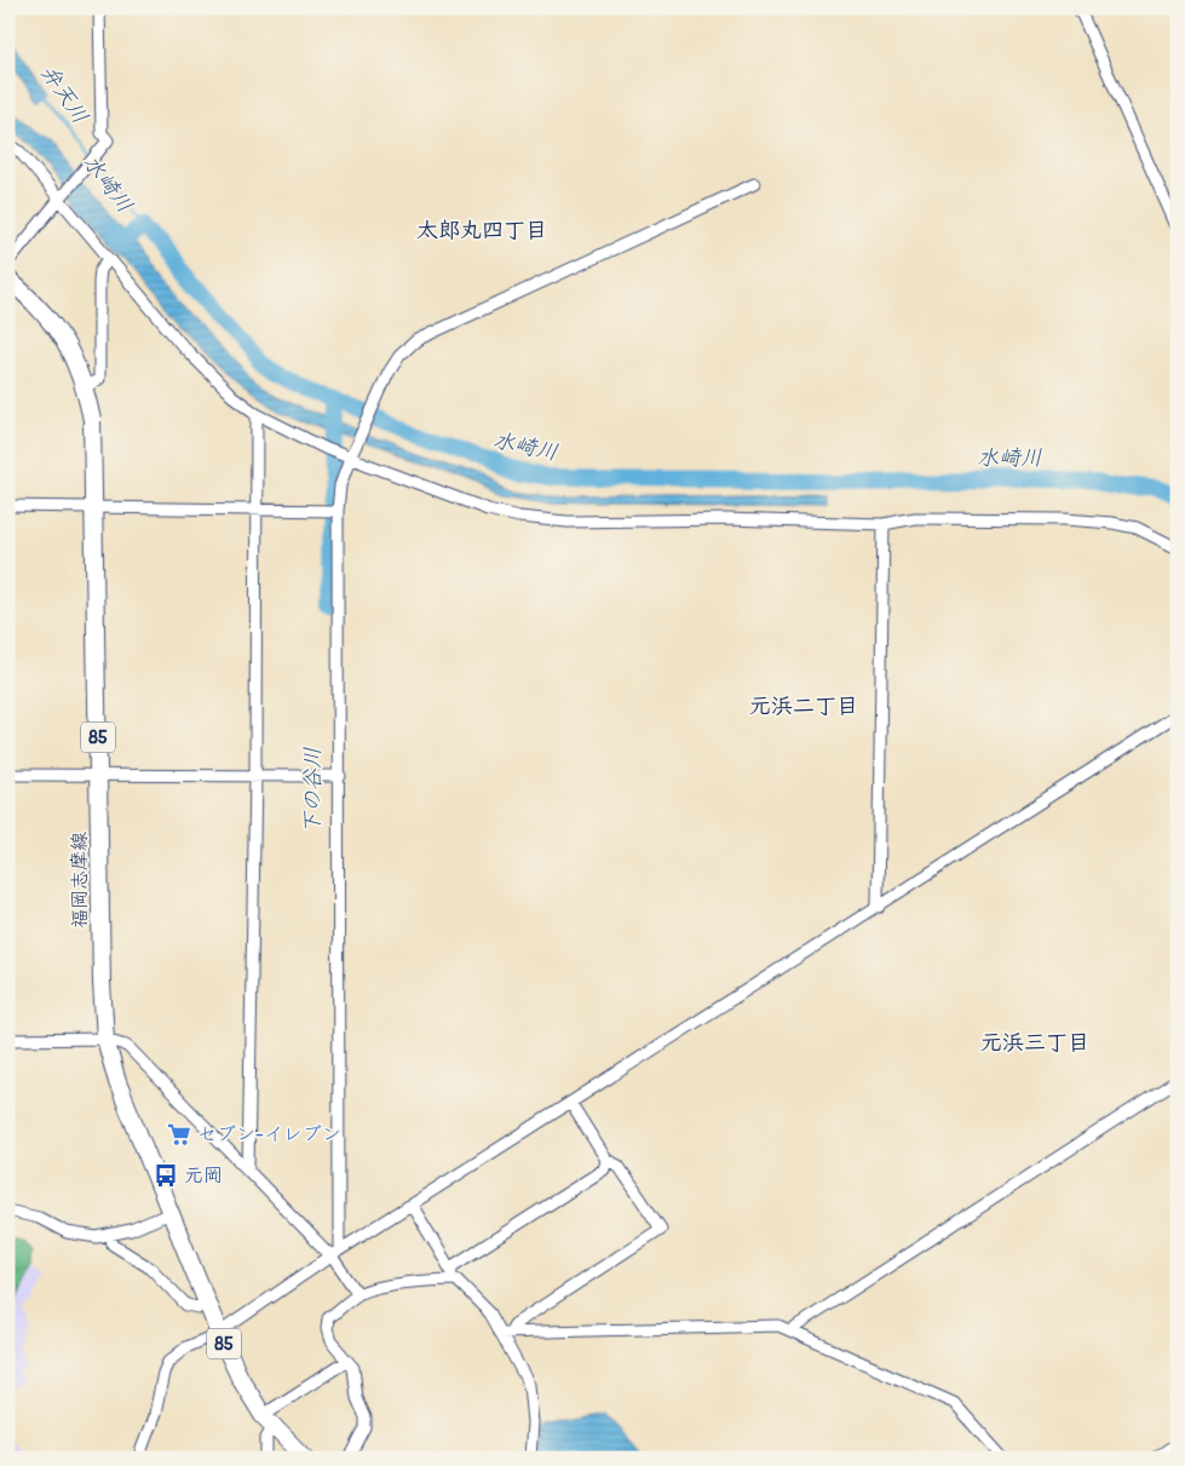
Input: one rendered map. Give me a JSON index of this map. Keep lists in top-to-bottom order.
{
  "streets": {
    "main road": ["85", "福岡志摩線"]
  },
  "districts": ["太郎丸四丁目", "元浜二丁目", "元浜三丁目"],
  "water": ["弁天川", "水崎川", "下の谷川"],
  "places": {
    "supermarket": ["セブン-イレブン"],
    "bus stop": ["元岡"]
  }
}
